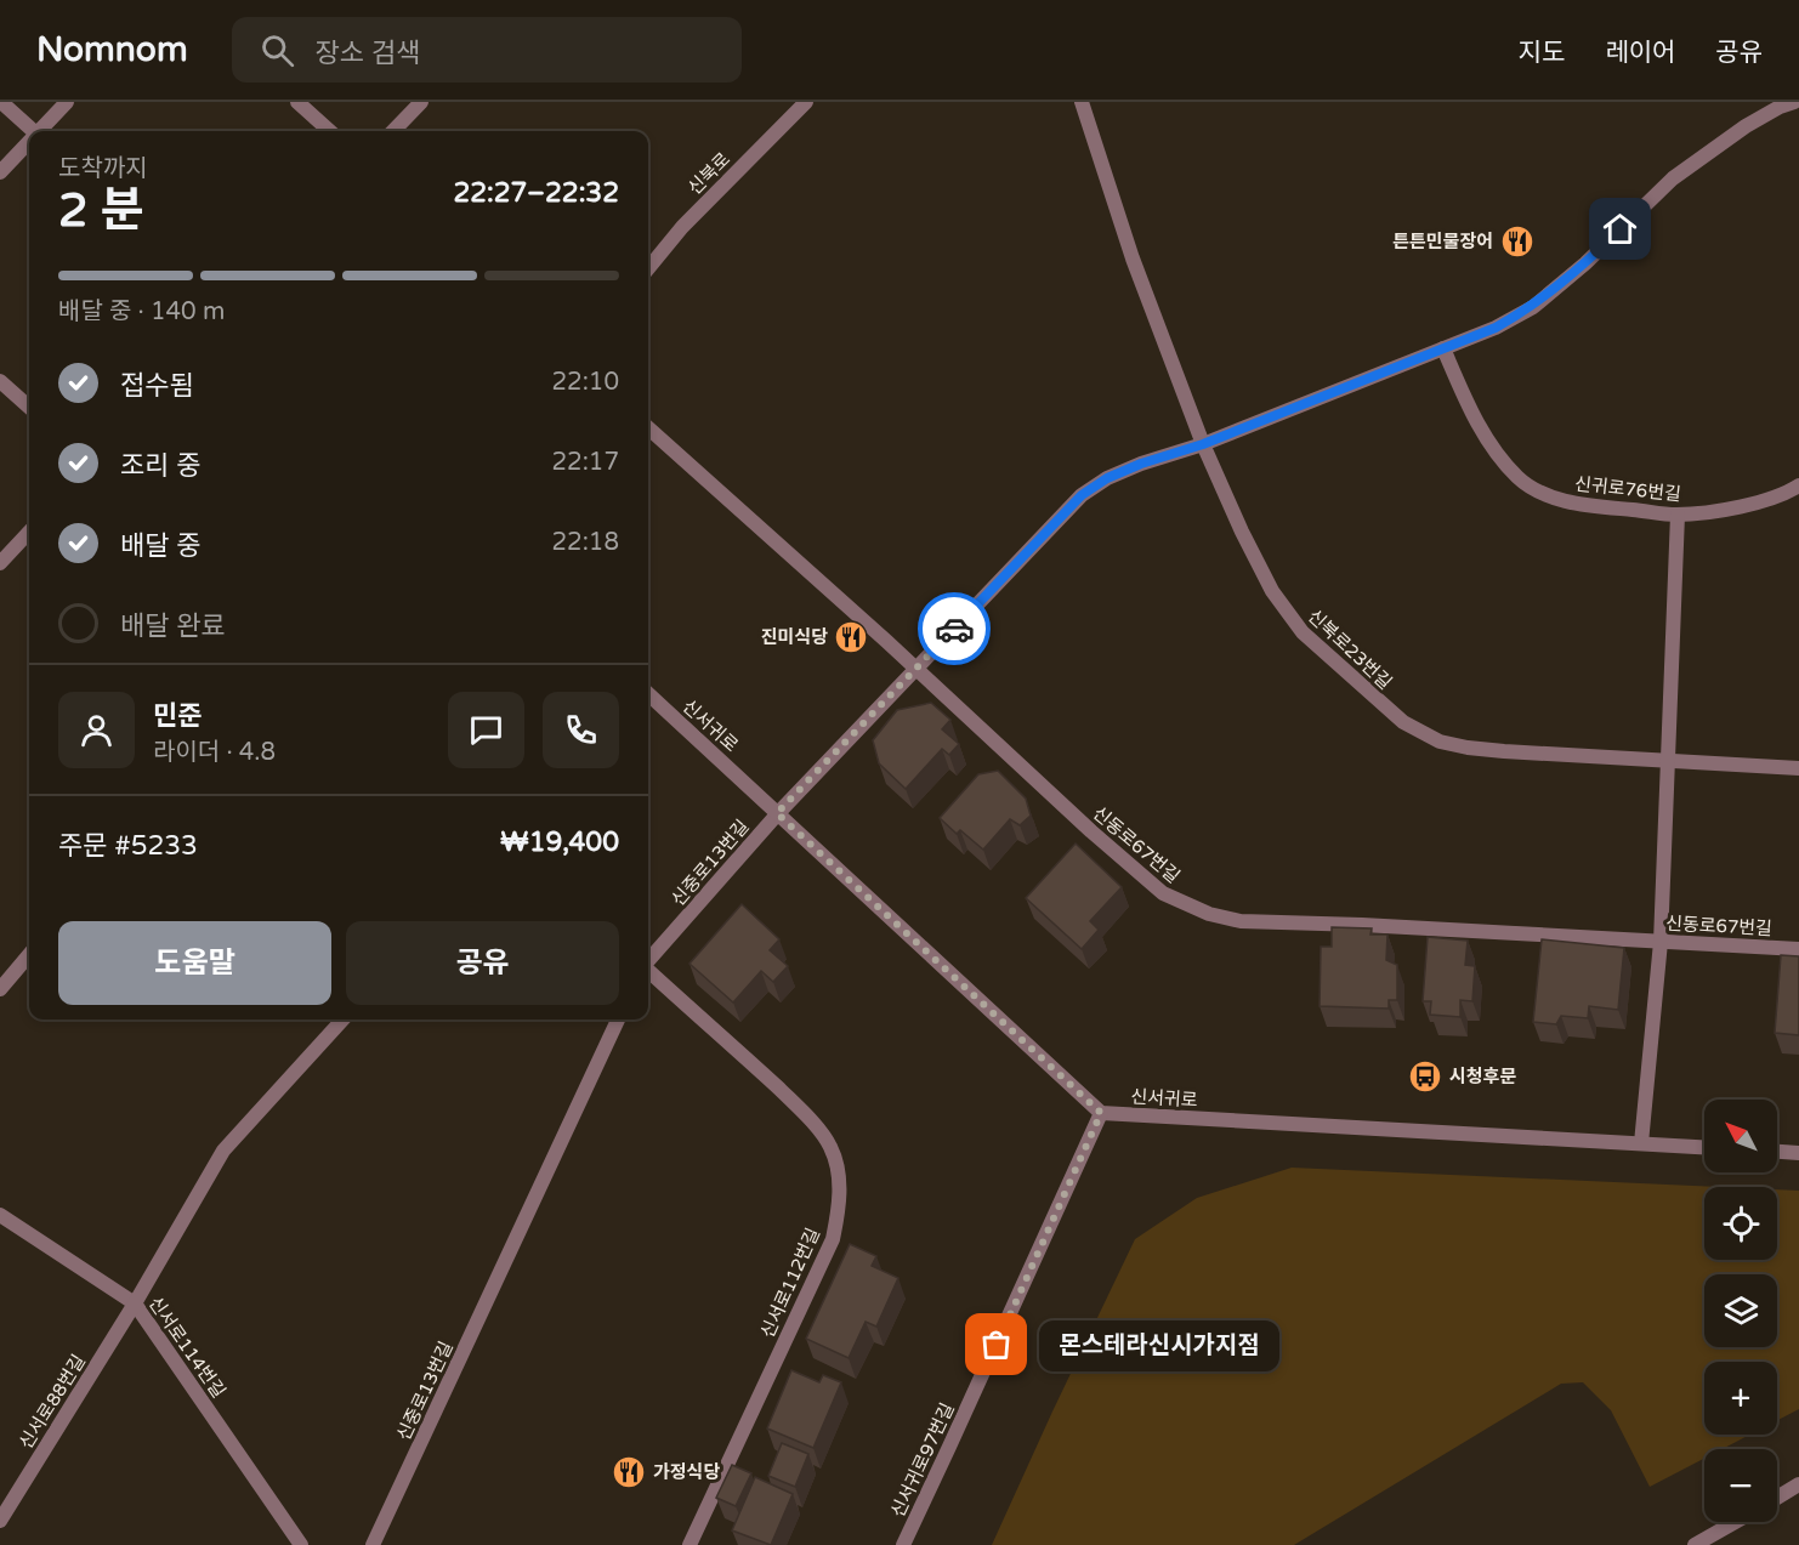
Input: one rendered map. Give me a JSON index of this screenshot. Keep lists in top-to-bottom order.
{
  "streets": {
    "street": [
      "신북로",
      "신귀로76번길",
      "신북로23번길",
      "신서귀로",
      "신동로67번길",
      "신중로13번길",
      "신서로112번길",
      "신서로114번길",
      "신서로88번길",
      "신서귀로97번길"
    ]
  },
  "crossings": [
    ["신귀로76번길", "신중로13번길"],
    ["신북로23번길", "신중로13번길"],
    ["신서귀로", "신중로13번길"],
    ["신서귀로", "신서귀로97번길"],
    ["신동로67번길", "신중로13번길"],
    ["신서로114번길", "신서로88번길"]
  ],
  "places": {
    "restaurant": ["튼튼민물장어", "진미식당", "가정식당"],
    "bus stop": ["시청후문"],
    "other": ["몬스테라신시가지점"]
  },
  "north": "top left",
  "page": {
    "header": "Nomnom",
    "search": "장소 검색",
    "nav": ["지도", "레이어", "공유"],
    "heading": ["2 분", "도착까지", "22:27–22:32"],
    "panel": [
      "민준",
      "라이더 · 4.8",
      "주문 #5233",
      "₩19,400"
    ],
    "bar": "배달 중 · 140 m",
    "list": [
      ["접수됨", "22:10"],
      ["조리 중", "22:17"],
      ["배달 중", "22:18"],
      "배달 완료"
    ],
    "buttons": ["도움말", "공유"],
    "map_buttons": ["+", "−"],
    "bubble": "몬스테라신시가지점"
  }
}
